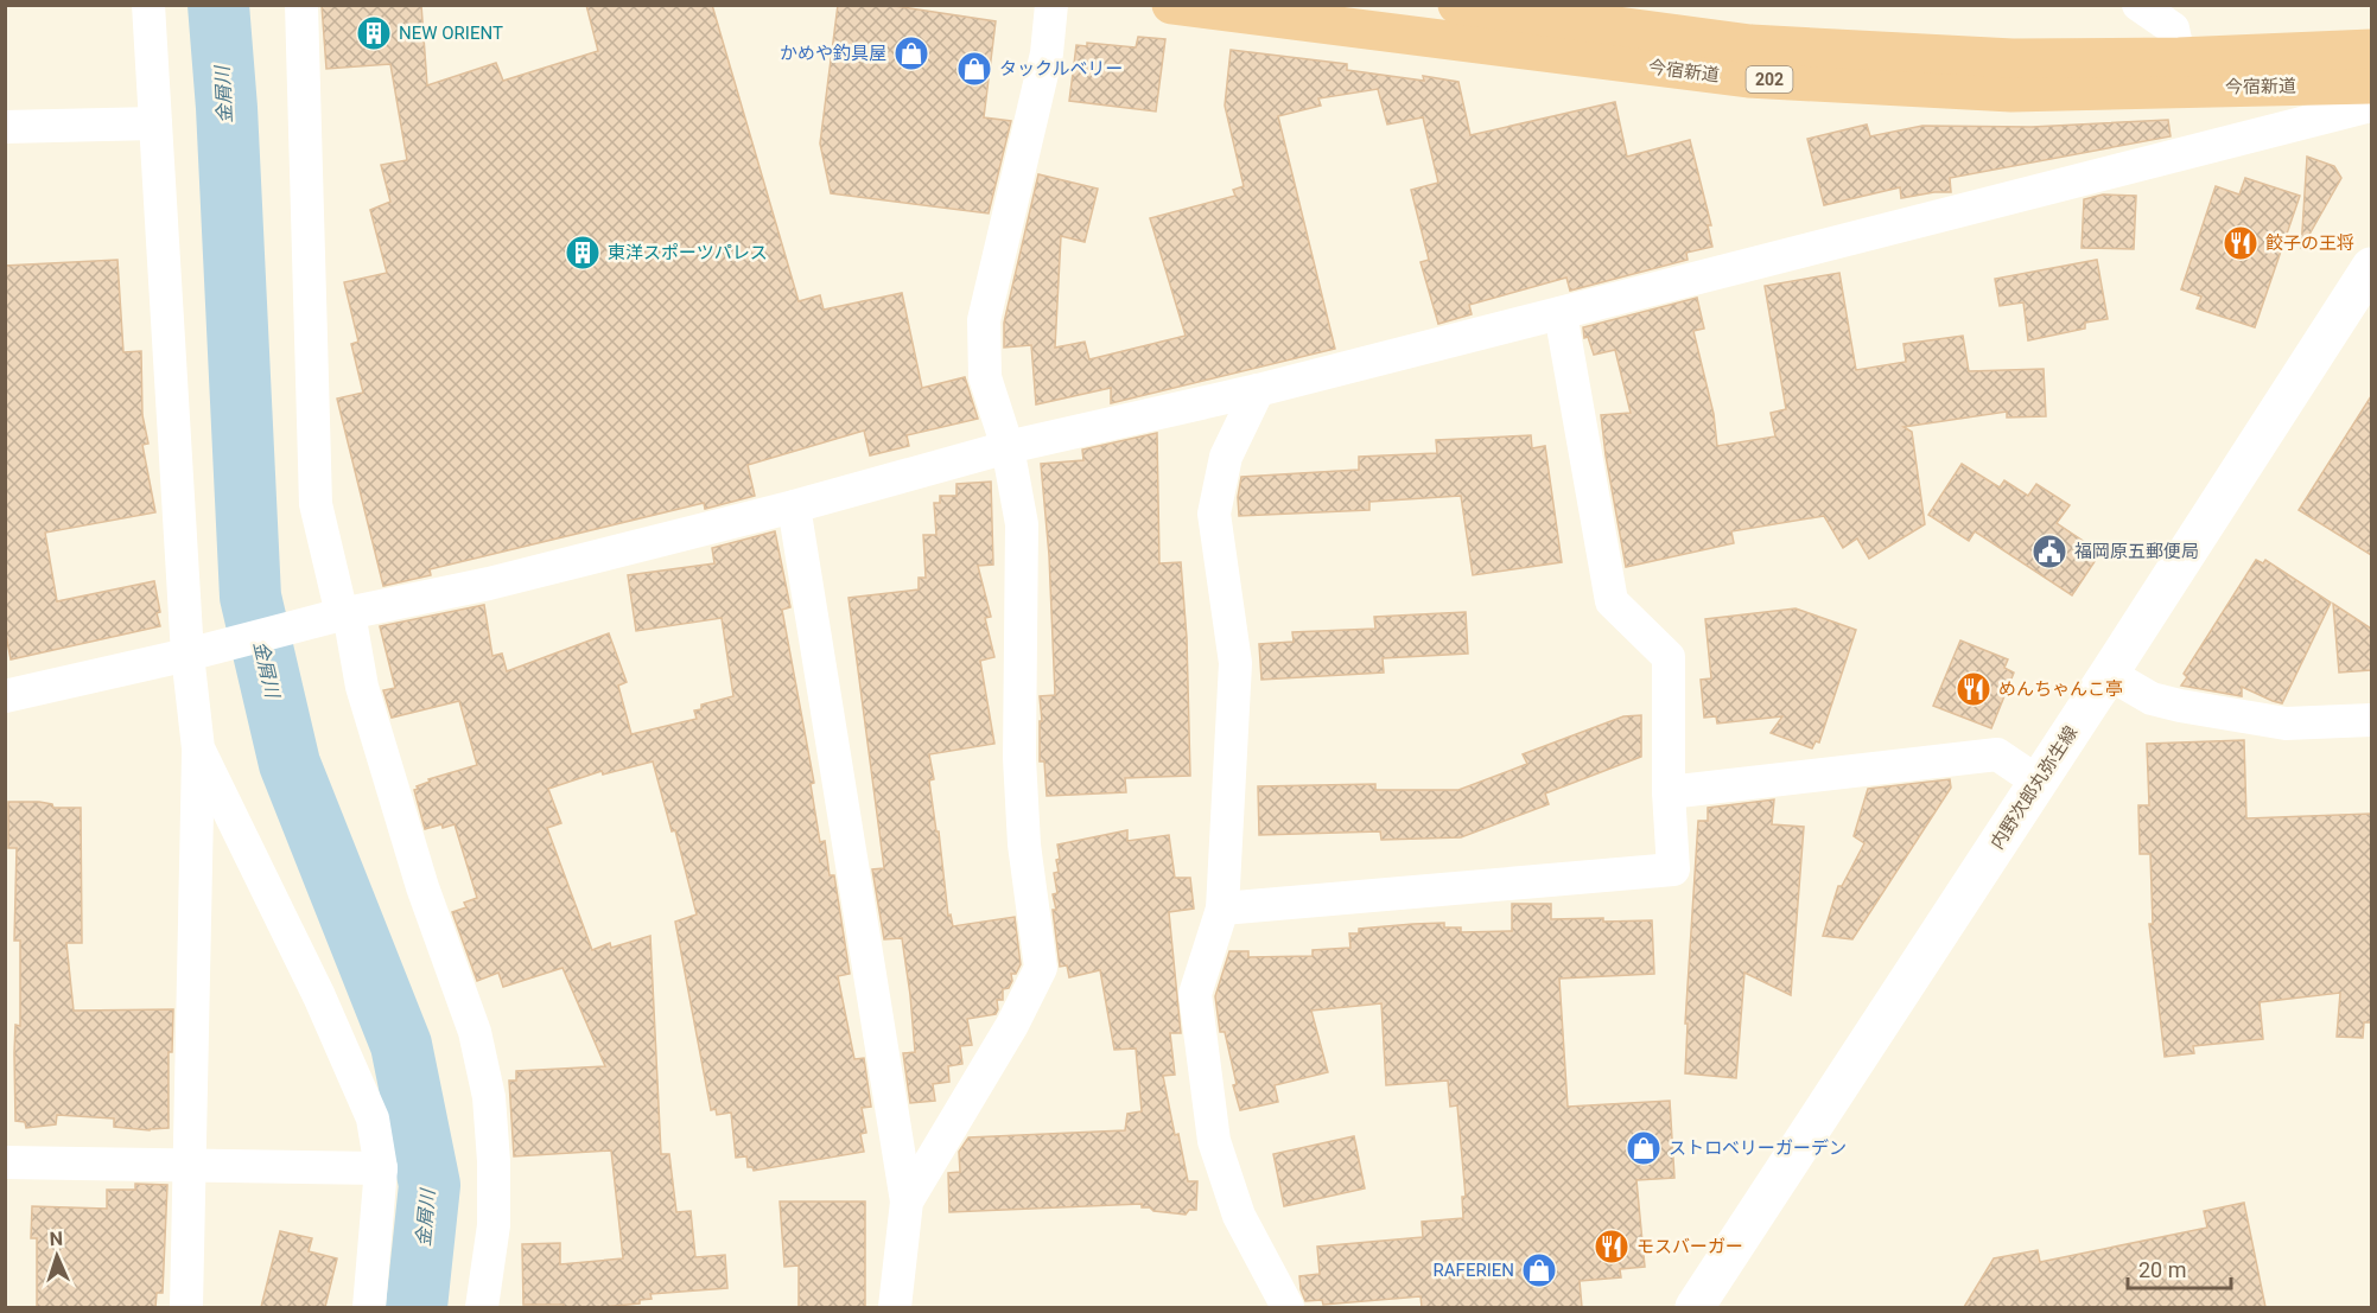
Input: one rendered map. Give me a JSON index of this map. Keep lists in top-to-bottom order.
{
  "streets": {
    "highway": ["今宿新道", "202"],
    "main road": ["内野次郎丸弥生線"]
  },
  "water": ["金屑川"],
  "places": {
    "building": ["NEW ORIENT", "東洋スポーツパレス"],
    "shop": [
      "かめや釣具屋",
      "タックルベリー",
      "ストロベリーガーデン",
      "RAFERIEN"
    ],
    "restaurant": ["餃子の王将", "めんちゃんこ亭", "モスバーガー"],
    "public building": ["福岡原五郵便局"]
  },
  "scale_bar": "20 m",
  "north": "top"
}
